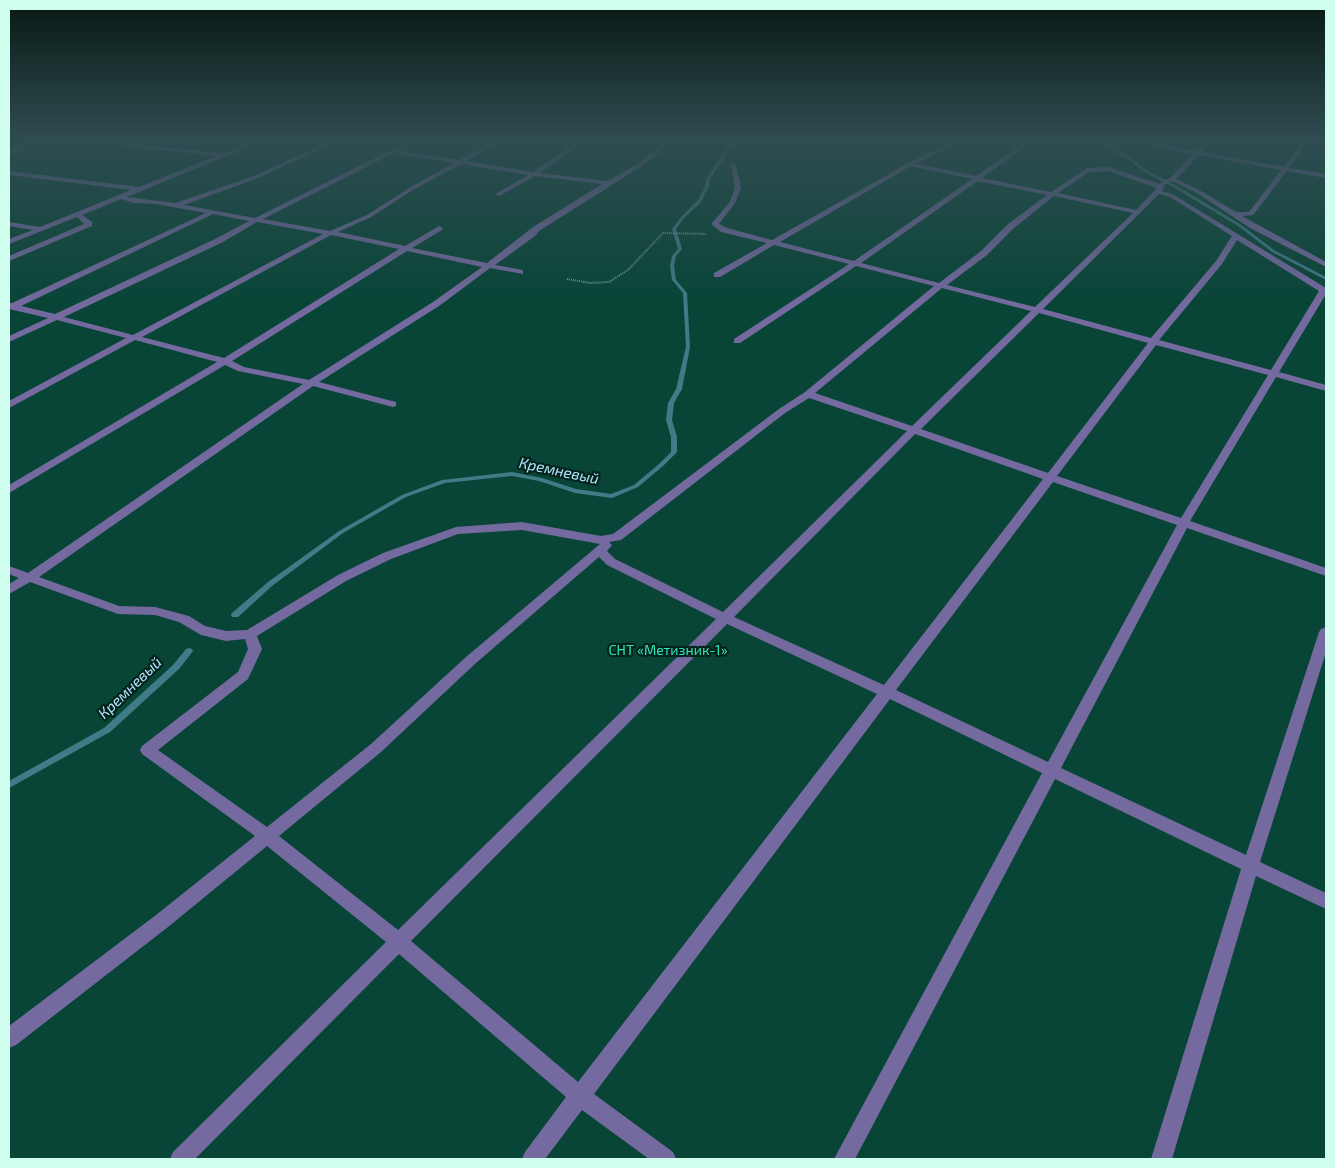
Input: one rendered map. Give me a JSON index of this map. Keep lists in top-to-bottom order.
{
  "water": ["Кремневый"],
  "parks": ["СНТ «Метизник-1»"]
}
